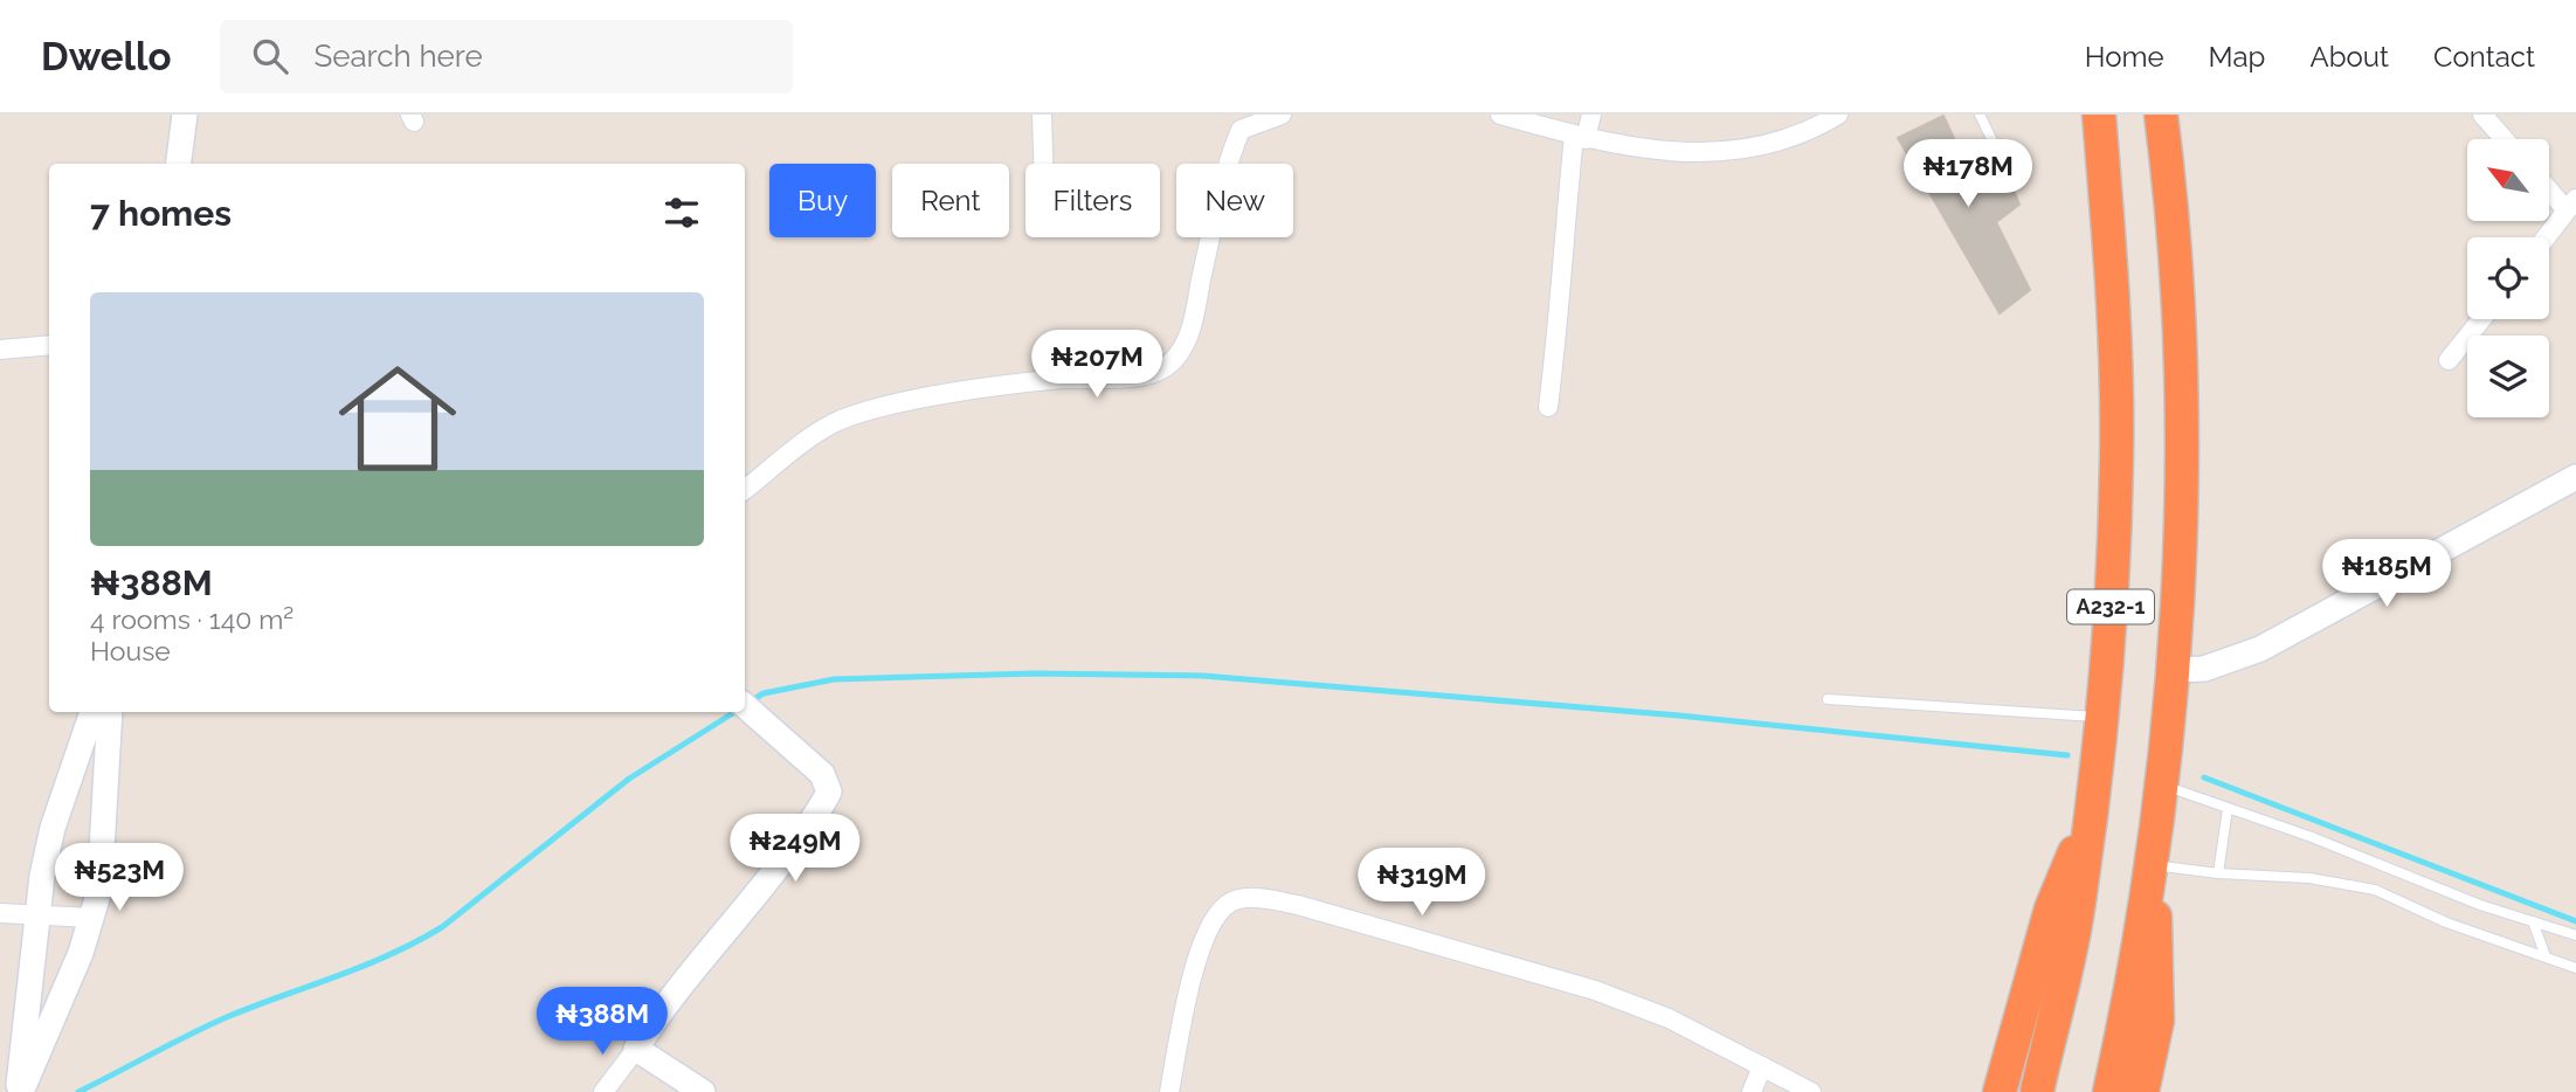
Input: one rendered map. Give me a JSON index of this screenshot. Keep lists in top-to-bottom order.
{
  "streets": {
    "highway": ["A232-1"]
  },
  "north": "top left",
  "page": {
    "header": "Dwello",
    "search": "Search here",
    "nav": [
      "Home",
      "Map",
      "About",
      "Contact"
    ],
    "price": [
      "₦178M",
      "₦207M",
      "₦185M",
      "₦249M",
      "₦523M",
      "₦319M",
      "₦388M"
    ],
    "chip": [
      "Buy",
      "Rent",
      "Filters",
      "New"
    ],
    "heading": "7 homes",
    "list": [
      {
        "name": "₦388M",
        "note": "4 rooms · 140 m² · House"
      }
    ]
  }
}
